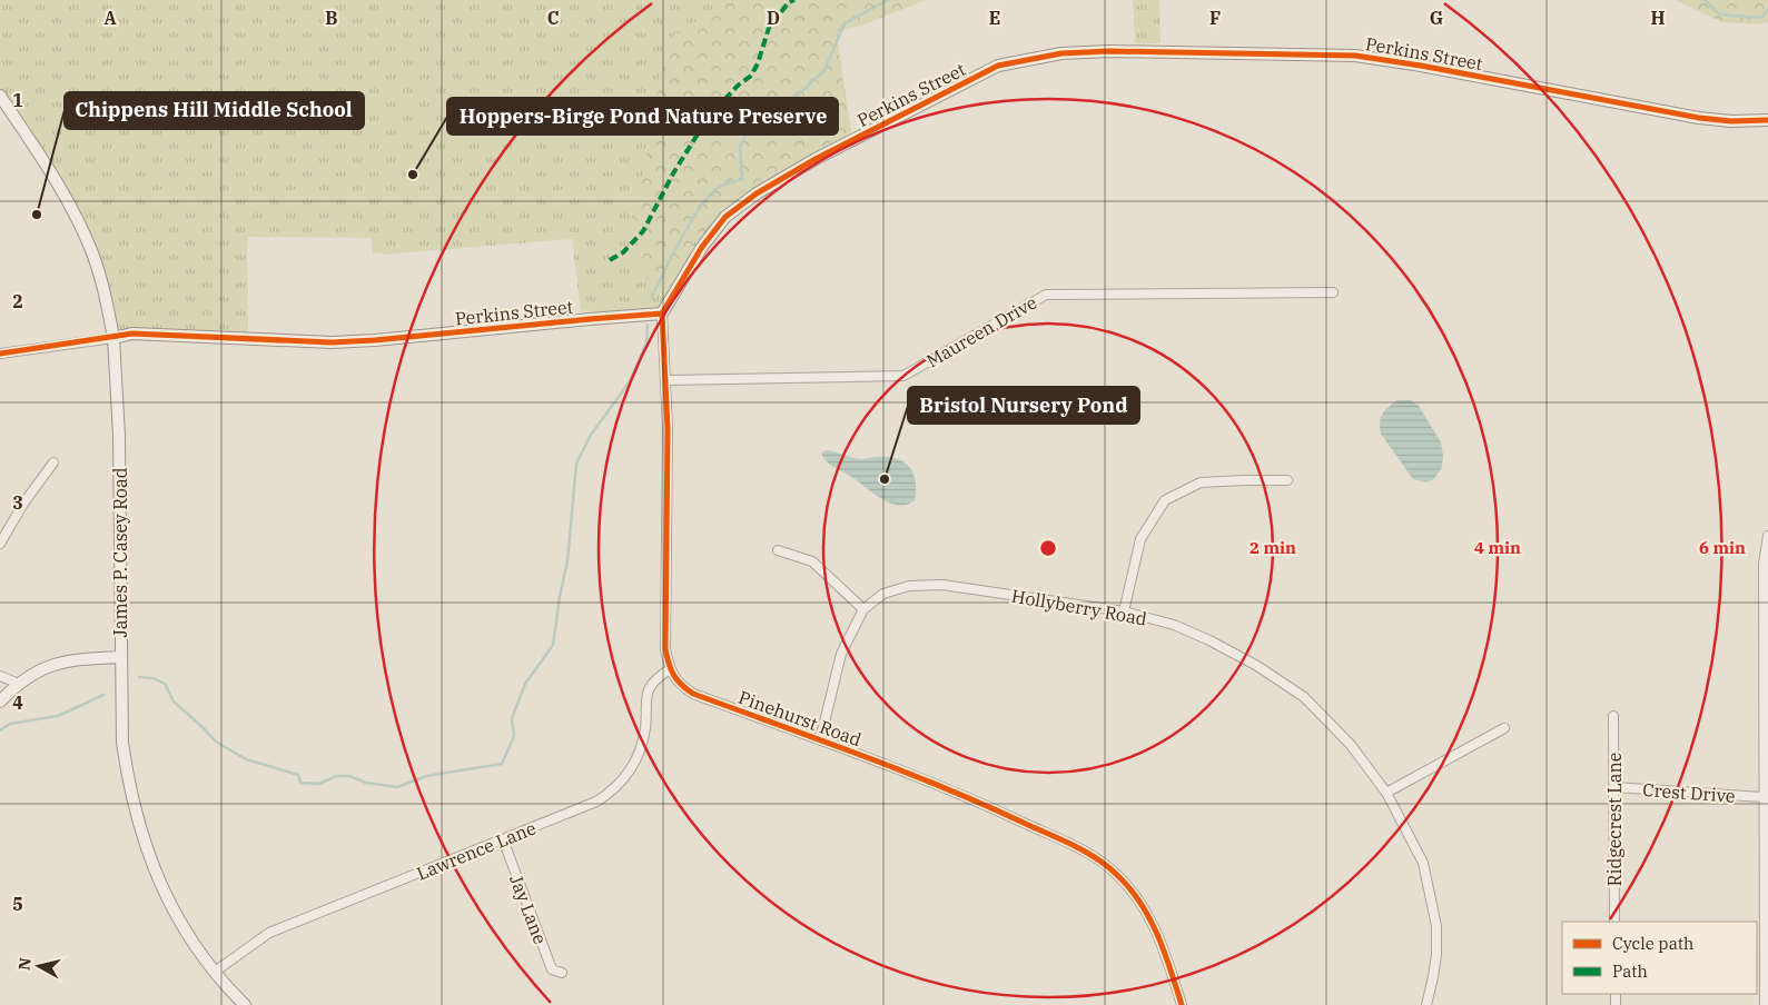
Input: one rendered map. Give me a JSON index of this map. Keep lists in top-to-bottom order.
{
  "streets": {
    "street": [
      "Perkins Street",
      "Maureen Drive",
      "James P. Casey Road",
      "Hollyberry Road",
      "Pinehurst Road",
      "Crest Drive",
      "Ridgecrest Lane",
      "Lawrence Lane",
      "Jay Lane"
    ]
  },
  "crossings": [
    ["Perkins Street", "James P. Casey Road"],
    ["James P. Casey Road", "Lawrence Lane"],
    ["Hollyberry Road", "Pinehurst Road"],
    ["Pinehurst Road", "Lawrence Lane"],
    ["Crest Drive", "Ridgecrest Lane"],
    ["Lawrence Lane", "Jay Lane"]
  ],
  "places": ["Hoppers-Birge Pond Nature Preserve", "Chippens Hill Middle School", "Bristol Nursery Pond"],
  "legend": ["Cycle path", "Path"],
  "north": "left",
  "grid": {
    "columns": [
      "A",
      "B",
      "C",
      "D",
      "E",
      "F",
      "G",
      "H"
    ],
    "rows": [
      "1",
      "2",
      "3",
      "4",
      "5"
    ]
  },
  "rings": ["2 min", "4 min", "6 min"]
}
